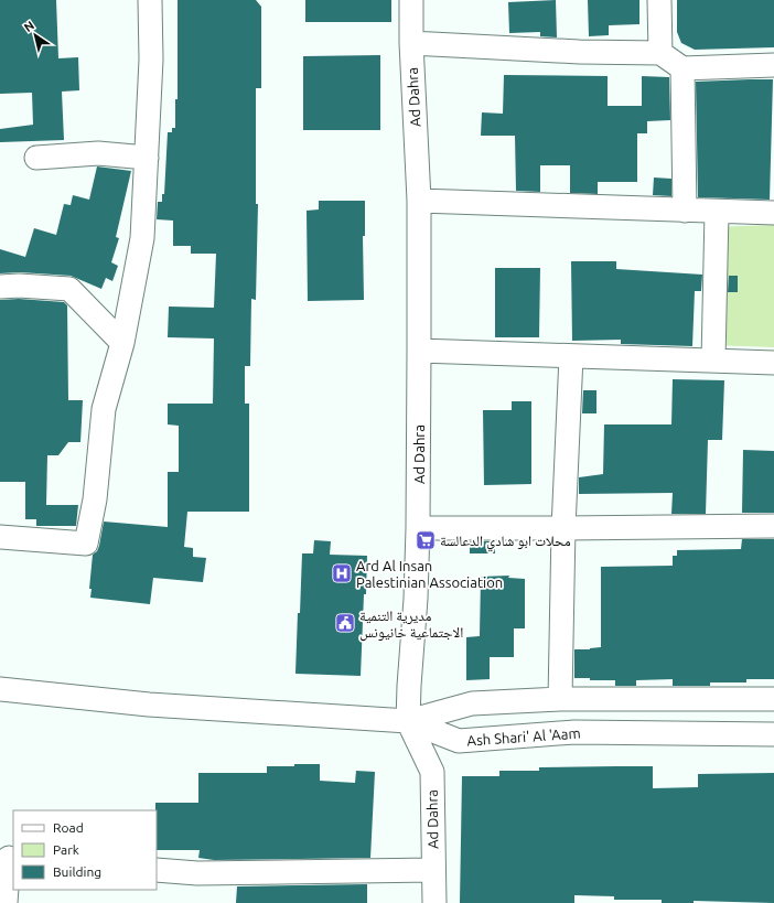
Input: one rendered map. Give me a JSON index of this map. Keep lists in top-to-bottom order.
{
  "streets": {
    "street": ["Ad Dahra", "Ash Shari' Al 'Aam"]
  },
  "crossings": [
    ["Ad Dahra", "Ash Shari' Al 'Aam"]
  ],
  "places": {
    "supermarket": ["محلات ابو شادي الدعالسة"],
    "hospital": ["Ard Al Insan Palestinian Association"],
    "public building": ["مديرية التنمية الاجتماعية خانيونس"]
  },
  "legend": ["Road", "Park", "Building"],
  "north": "top left"
}
